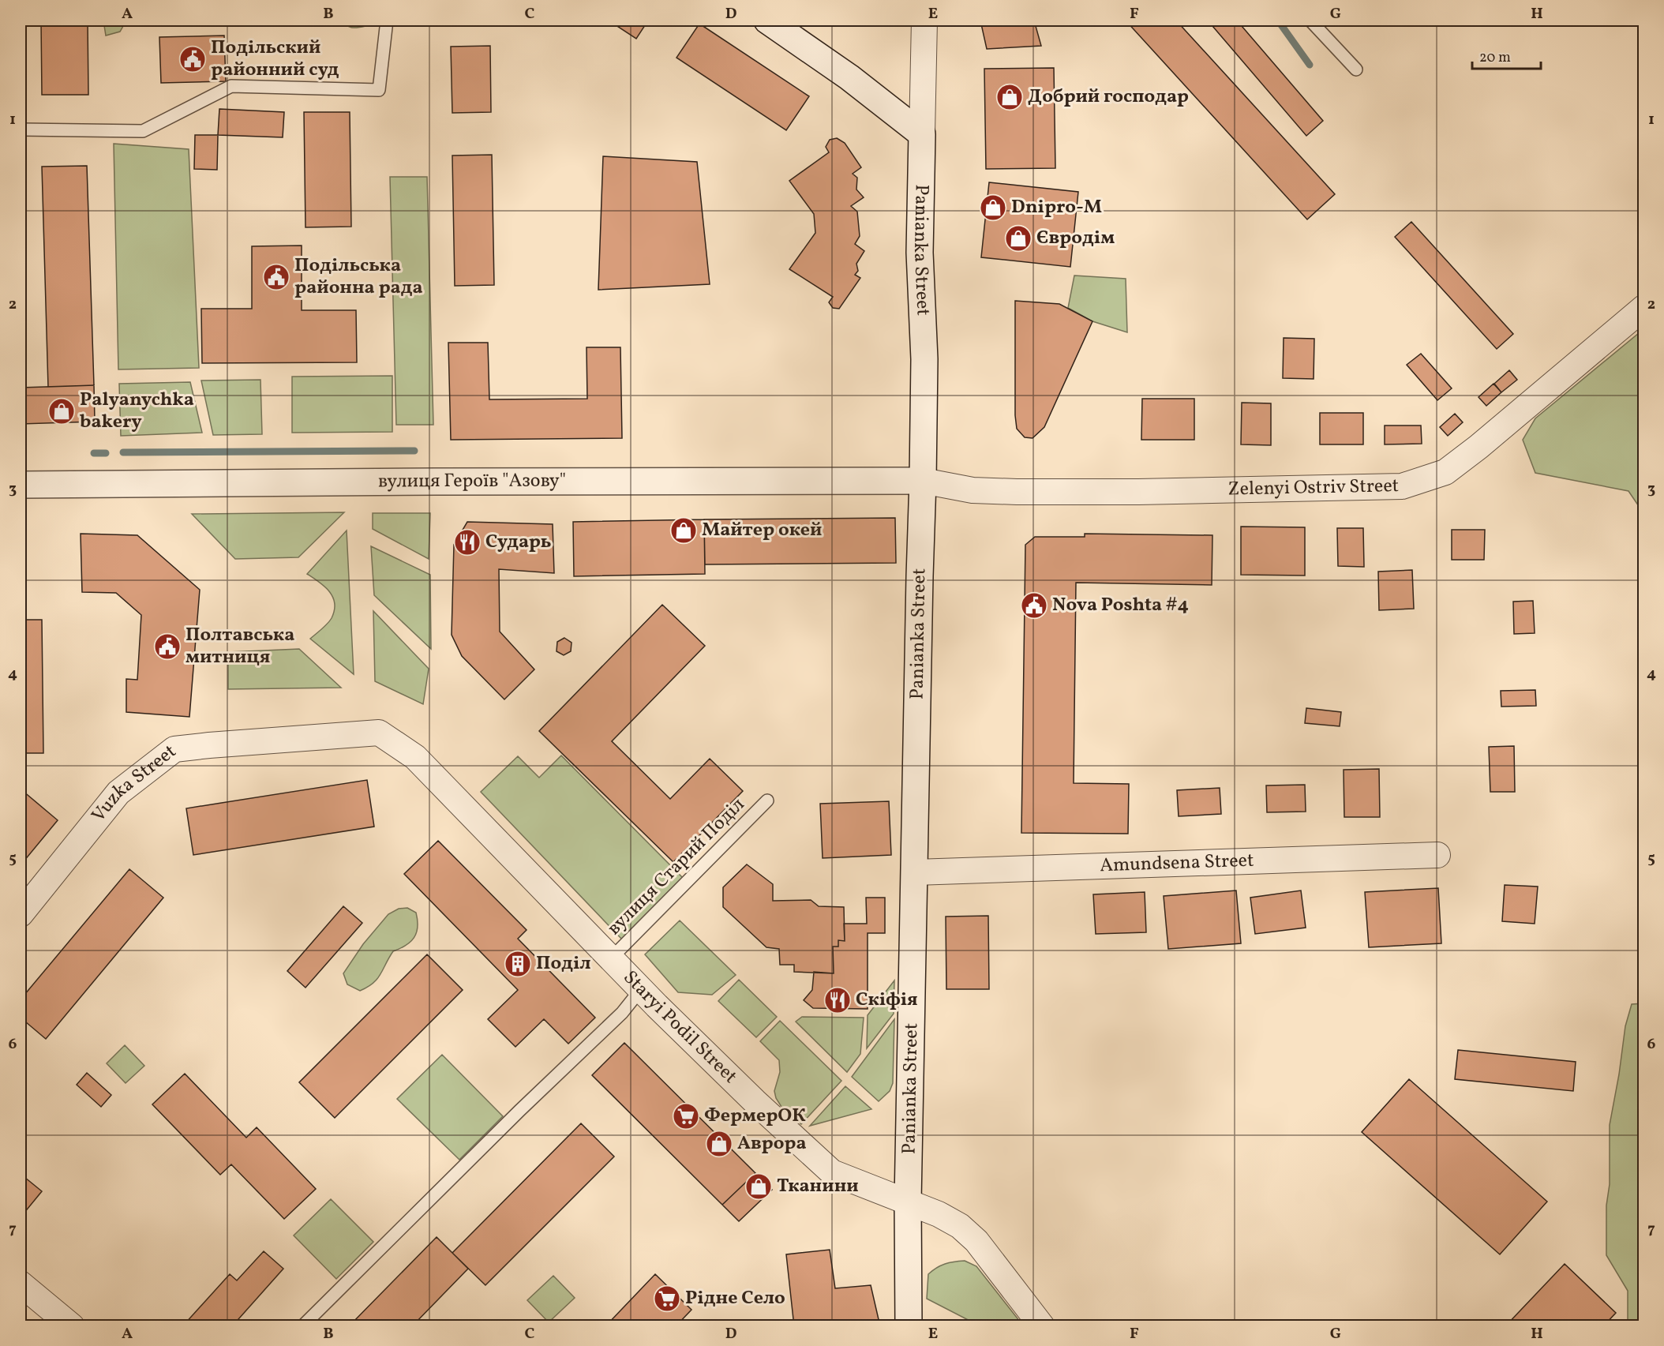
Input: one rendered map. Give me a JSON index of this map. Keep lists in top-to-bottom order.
{
  "streets": {
    "main road": ["Panianka Street", "вулиця Героїв \"Азову\""],
    "street": [
      "Zelenyi Ostriv Street",
      "Vuzka Street",
      "Amundsena Street",
      "Staryi Podil Street"
    ],
    "lane": ["вулиця Старий Поділ"]
  },
  "crossings": [
    ["Panianka Street", "вулиця Героїв \"Азову\""],
    ["Panianka Street", "Zelenyi Ostriv Street"],
    ["Panianka Street", "Amundsena Street"],
    ["Panianka Street", "Staryi Podil Street"],
    ["вулиця Героїв \"Азову\"", "Zelenyi Ostriv Street"],
    ["Vuzka Street", "Staryi Podil Street"],
    ["вулиця Старий Поділ", "Staryi Podil Street"]
  ],
  "places": {
    "public building": [
      "Подільский районний суд",
      "Подільська районна рада",
      "Nova Poshta #4",
      "Полтавська митниця"
    ],
    "shop": [
      "Добрий господар",
      "Dnipro-M",
      "Євродім",
      "Palyanychka bakery",
      "Майтер окей",
      "Аврора",
      "Тканини"
    ],
    "restaurant": ["Сударь", "Скіфія"],
    "building": ["Поділ"],
    "supermarket": ["ФермерОК", "Рідне Село"]
  },
  "scale_bar": "20 m",
  "grid": {
    "columns": [
      "A",
      "B",
      "C",
      "D",
      "E",
      "F",
      "G",
      "H"
    ],
    "rows": [
      "1",
      "2",
      "3",
      "4",
      "5",
      "6",
      "7"
    ]
  }
}
